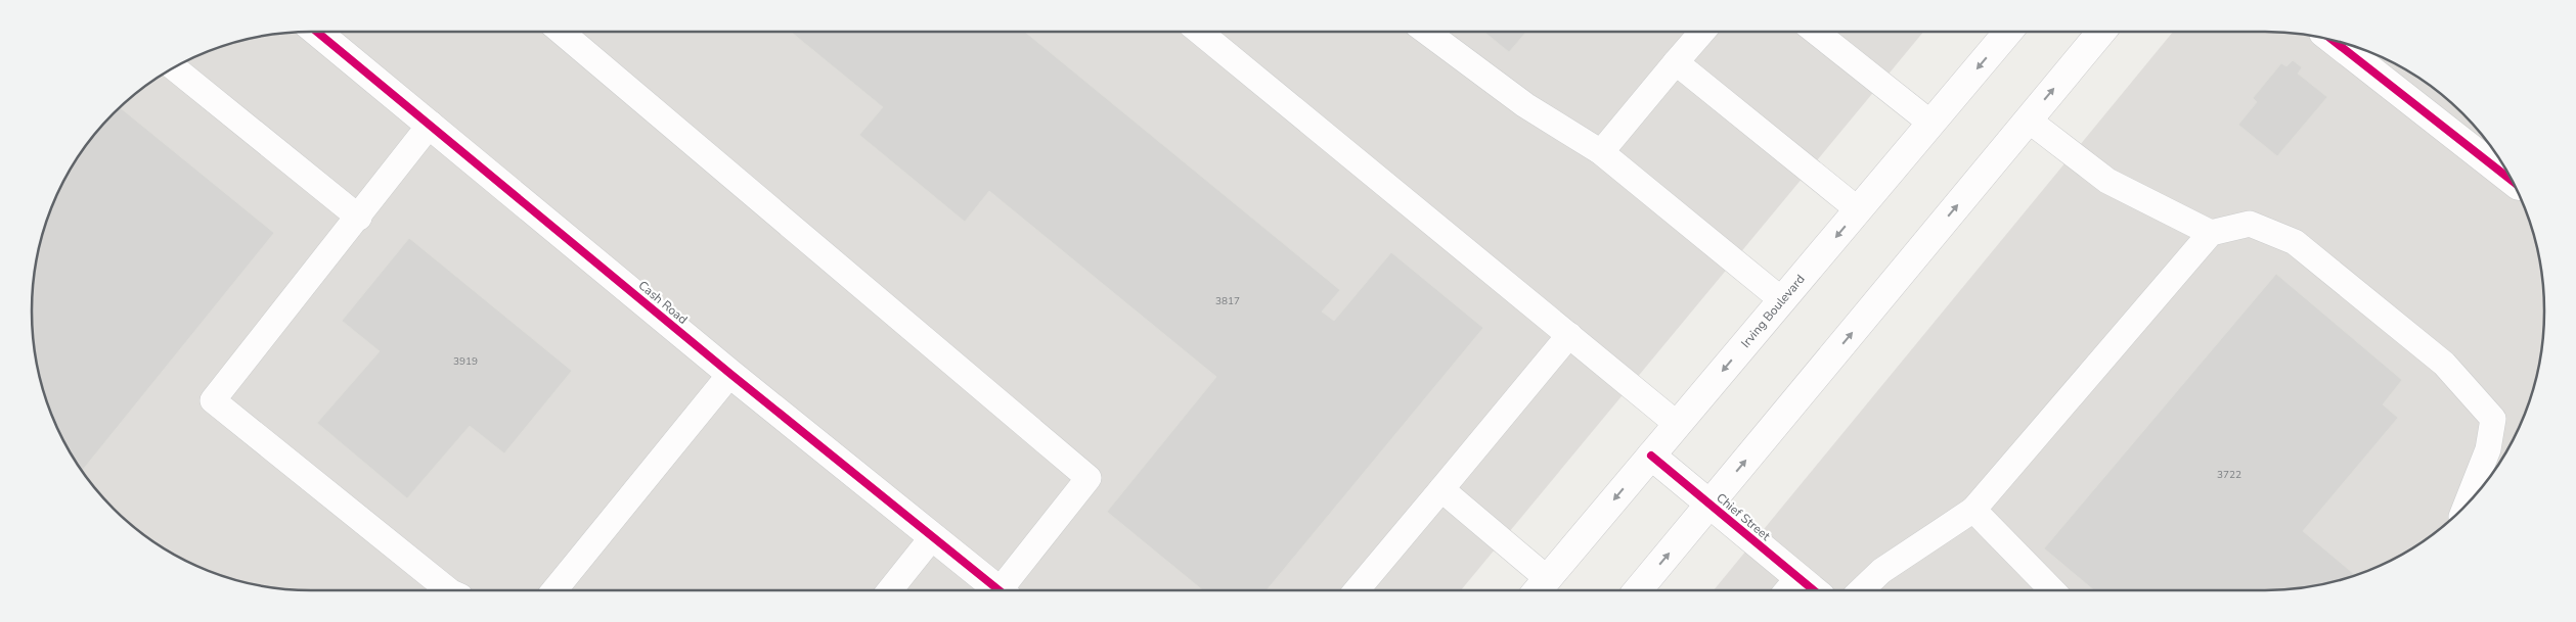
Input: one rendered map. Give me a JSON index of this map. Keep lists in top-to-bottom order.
{
  "streets": {
    "main road": ["Cash Road", "Irving Boulevard", "Chief Street"]
  },
  "crossings": [
    ["Irving Boulevard", "Chief Street"]
  ],
  "house_numbers": ["3817", "3919", "3722"]
}
